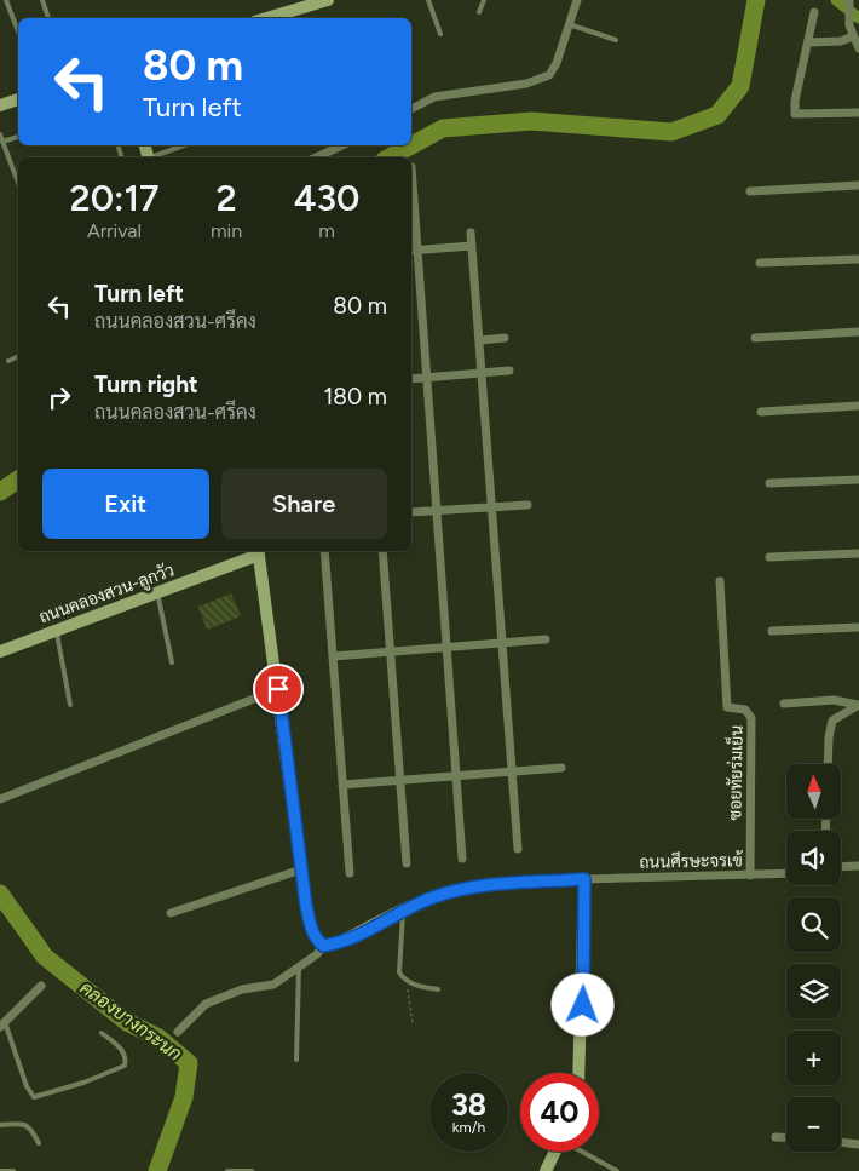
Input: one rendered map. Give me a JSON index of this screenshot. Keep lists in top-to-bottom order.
{
  "streets": {
    "street": ["ถนนคลองสวน-ลูกวัว", "ซอยทัยร่มเย็น", "ถนนศีรษะจรเข้"]
  },
  "crossings": [
    ["ซอยทัยร่มเย็น", "ถนนศีรษะจรเข้"]
  ],
  "water": ["คลองบางกระนก"],
  "north": "top",
  "page": {
    "turn": ["80 m", "Turn left"],
    "eta": [
      "20:17",
      "Arrival",
      "2",
      "min",
      "430",
      "m"
    ],
    "list": [
      {
        "name": "Turn left",
        "note": "ถนนคลองสวน-ศรีคง",
        "value": "80 m"
      },
      {
        "name": "Turn right",
        "note": "ถนนคลองสวน-ศรีคง",
        "value": "180 m"
      }
    ],
    "buttons": ["Exit", "Share"],
    "map_buttons": ["+", "−"],
    "speed": "38 km/h",
    "limit": "40"
  }
}
